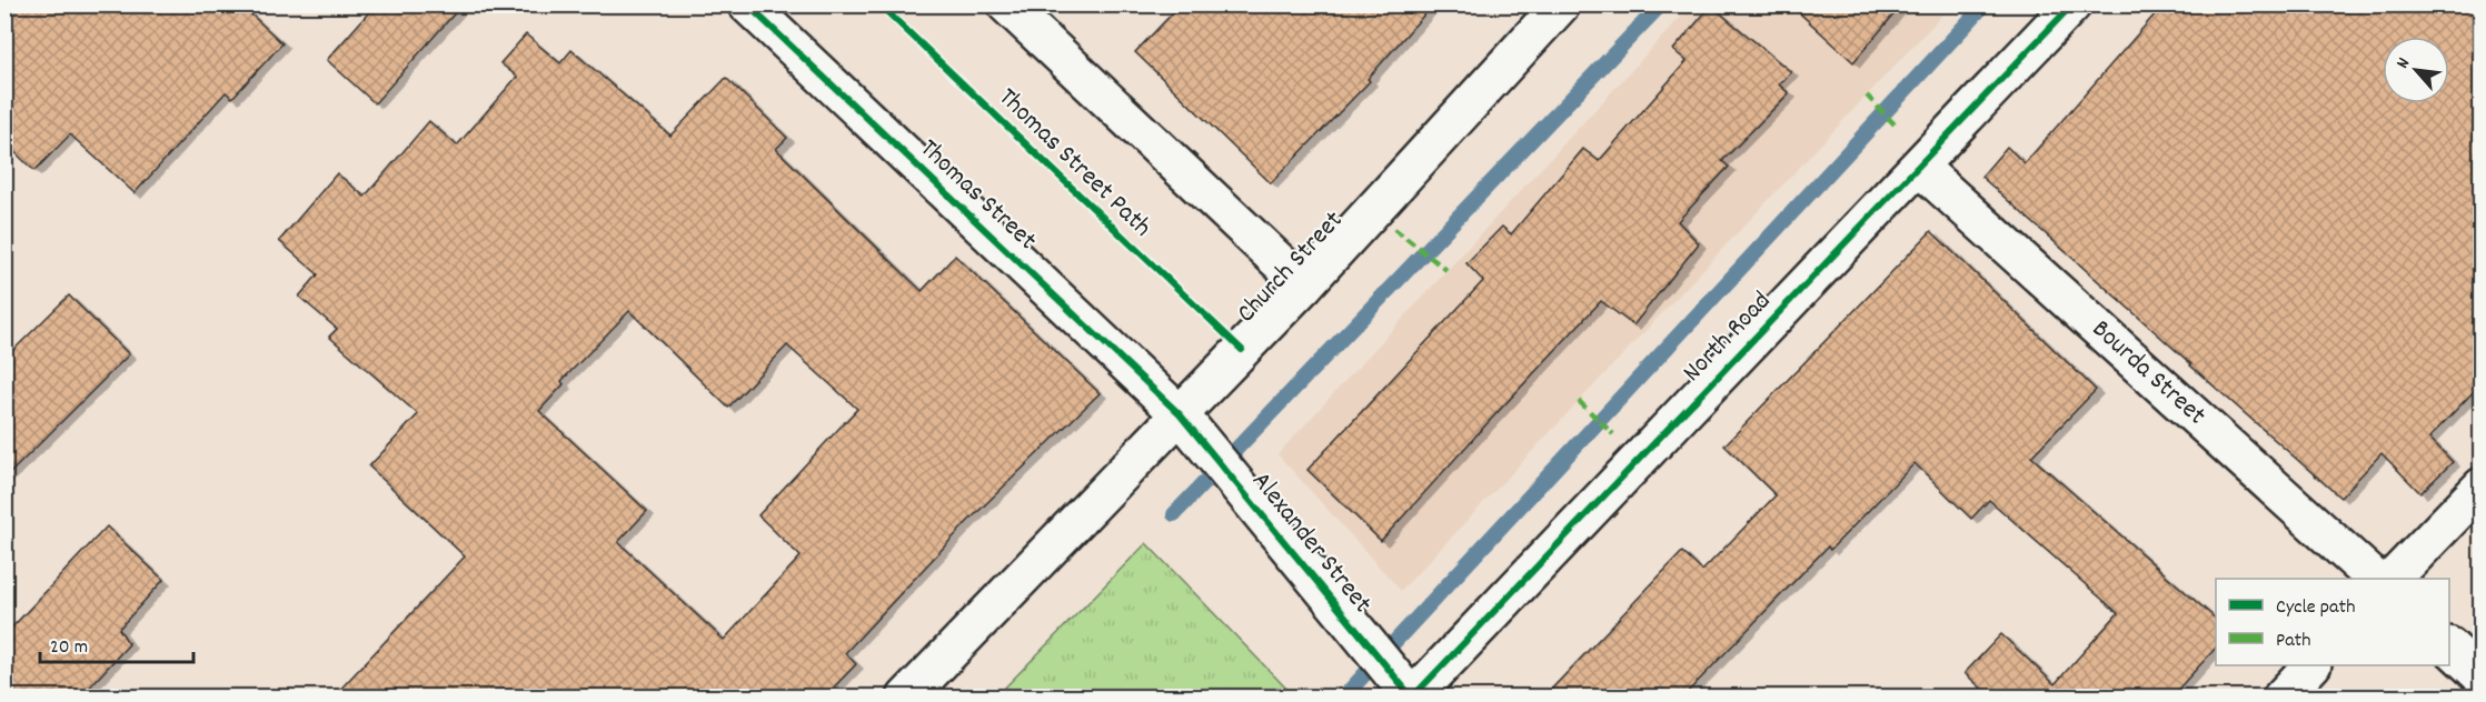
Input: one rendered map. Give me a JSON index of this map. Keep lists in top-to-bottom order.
{
  "streets": {
    "street": [
      "Thomas Street",
      "Church Street",
      "North Road",
      "Bourda Street",
      "Alexander Street"
    ],
    "cycle path": ["Thomas Street Path"]
  },
  "crossings": [
    ["Thomas Street", "Church Street"],
    ["Thomas Street", "Alexander Street"],
    ["Church Street", "Alexander Street"],
    ["North Road", "Bourda Street"],
    ["North Road", "Alexander Street"]
  ],
  "legend": ["Cycle path", "Path"],
  "scale_bar": "20 m",
  "north": "top left"
}
